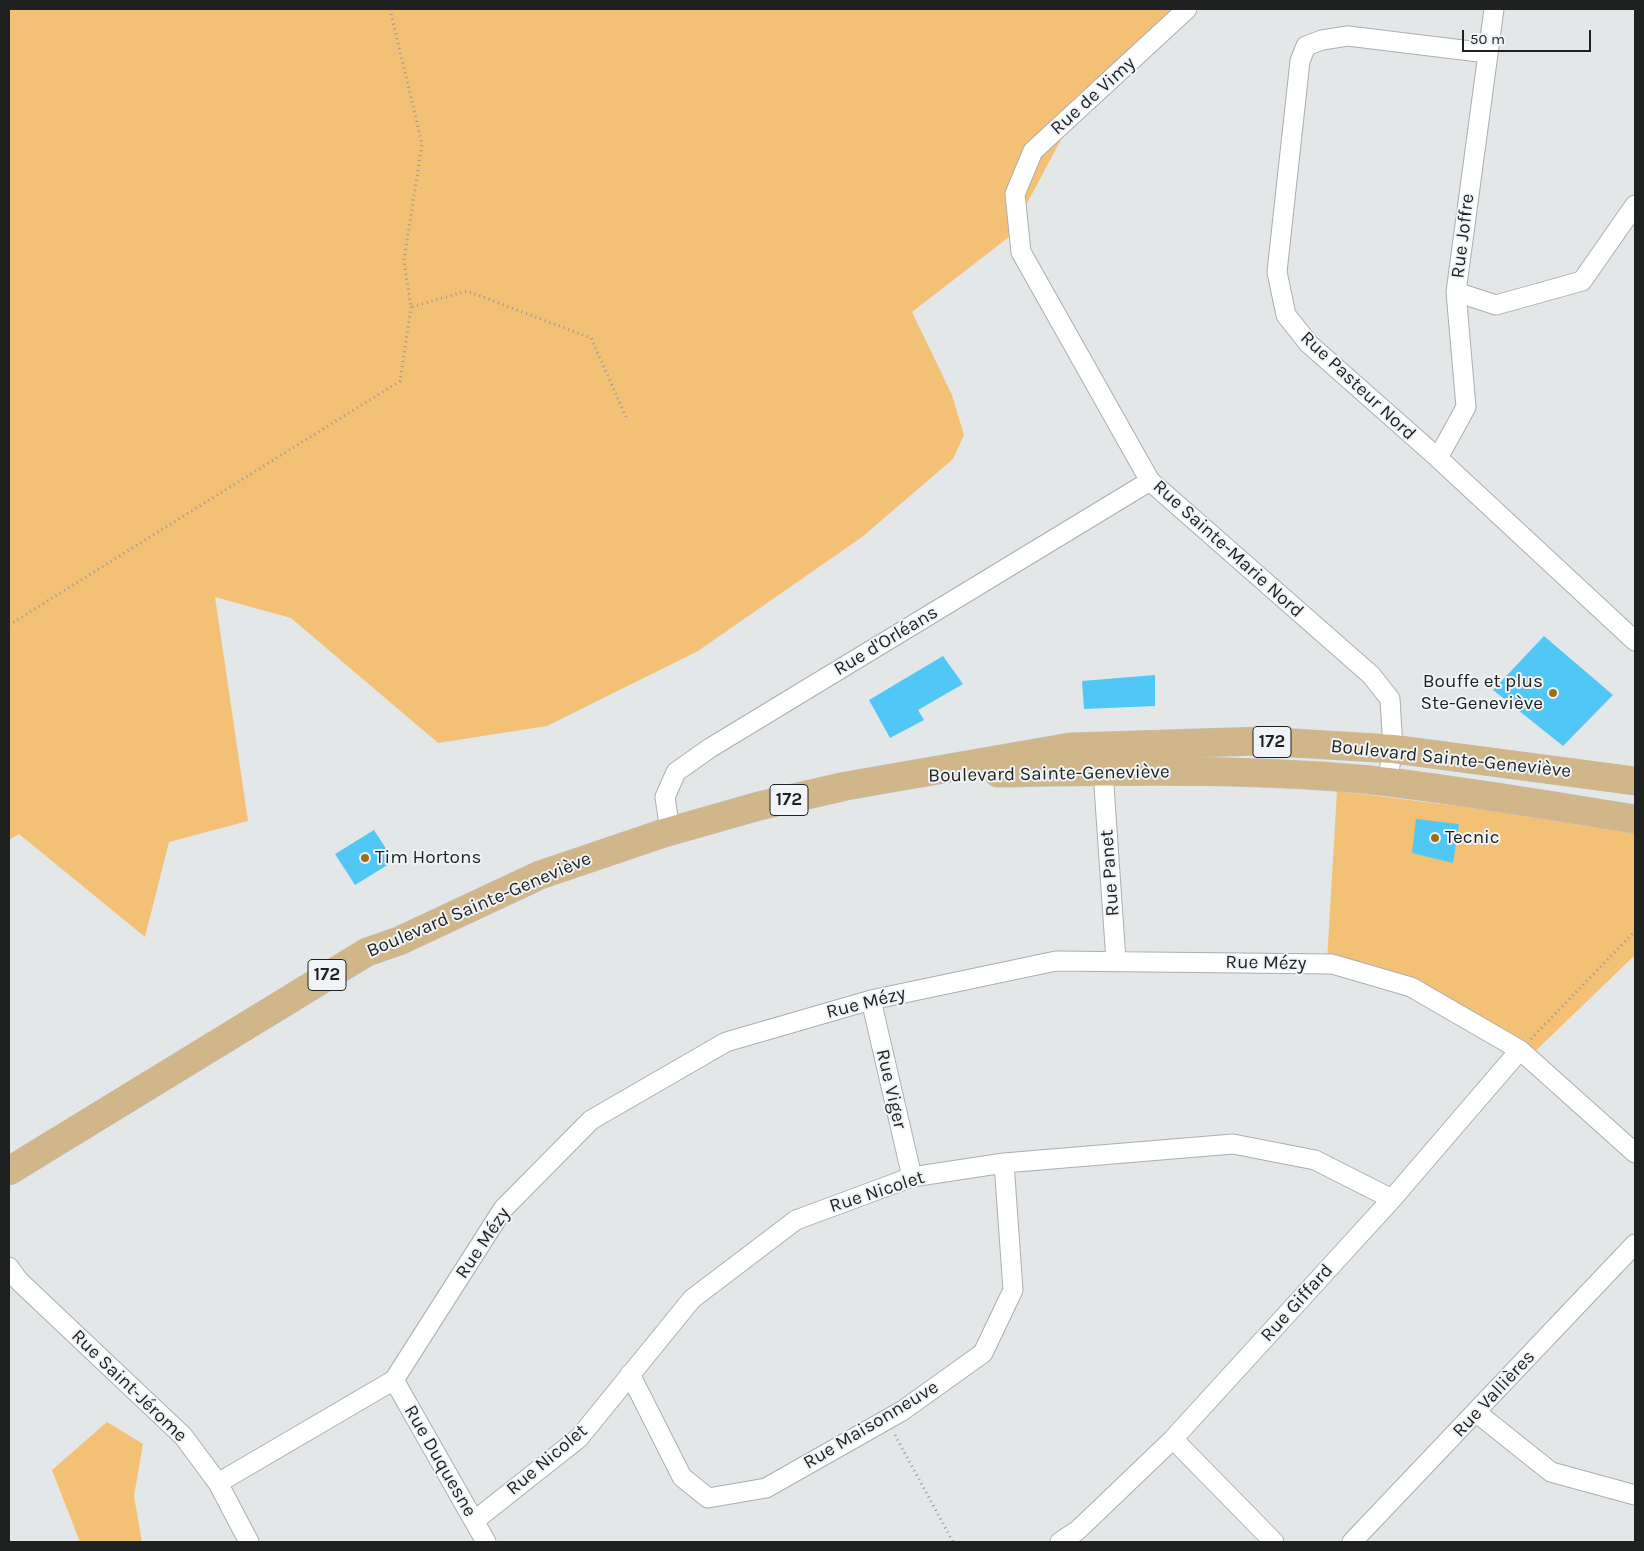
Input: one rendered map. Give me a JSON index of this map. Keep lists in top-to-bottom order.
{
  "streets": {
    "main road": ["172", "Boulevard Sainte-Geneviève"],
    "street": [
      "Rue de Vimy",
      "Rue Joffre",
      "Rue Pasteur Nord",
      "Rue Sainte-Marie Nord",
      "Rue d'Orléans",
      "Rue Panet",
      "Rue Mézy",
      "Rue Viger",
      "Rue Nicolet",
      "Rue Giffard",
      "Rue Saint-Jérome",
      "Rue Vallières",
      "Rue Maisonneuve",
      "Rue Duquesne"
    ]
  },
  "crossings": [
    ["Rue de Vimy", "Rue Sainte-Marie Nord"],
    ["Rue Joffre", "Rue Pasteur Nord"],
    ["Rue Sainte-Marie Nord", "Rue d'Orléans"],
    ["Rue Sainte-Marie Nord", "Boulevard Sainte-Geneviève"],
    ["Rue d'Orléans", "Boulevard Sainte-Geneviève"],
    ["Rue Panet", "Rue Mézy"],
    ["Rue Mézy", "Rue Viger"],
    ["Rue Mézy", "Rue Giffard"],
    ["Rue Mézy", "Rue Saint-Jérome"],
    ["Rue Mézy", "Rue Duquesne"],
    ["Rue Viger", "Rue Nicolet"],
    ["Rue Nicolet", "Rue Giffard"],
    ["Rue Nicolet", "Rue Maisonneuve"],
    ["Rue Nicolet", "Rue Duquesne"]
  ],
  "places": ["Bouffe et plus Ste-Geneviève", "Tecnic", "Tim Hortons"],
  "scale_bar": "50 m"
}
